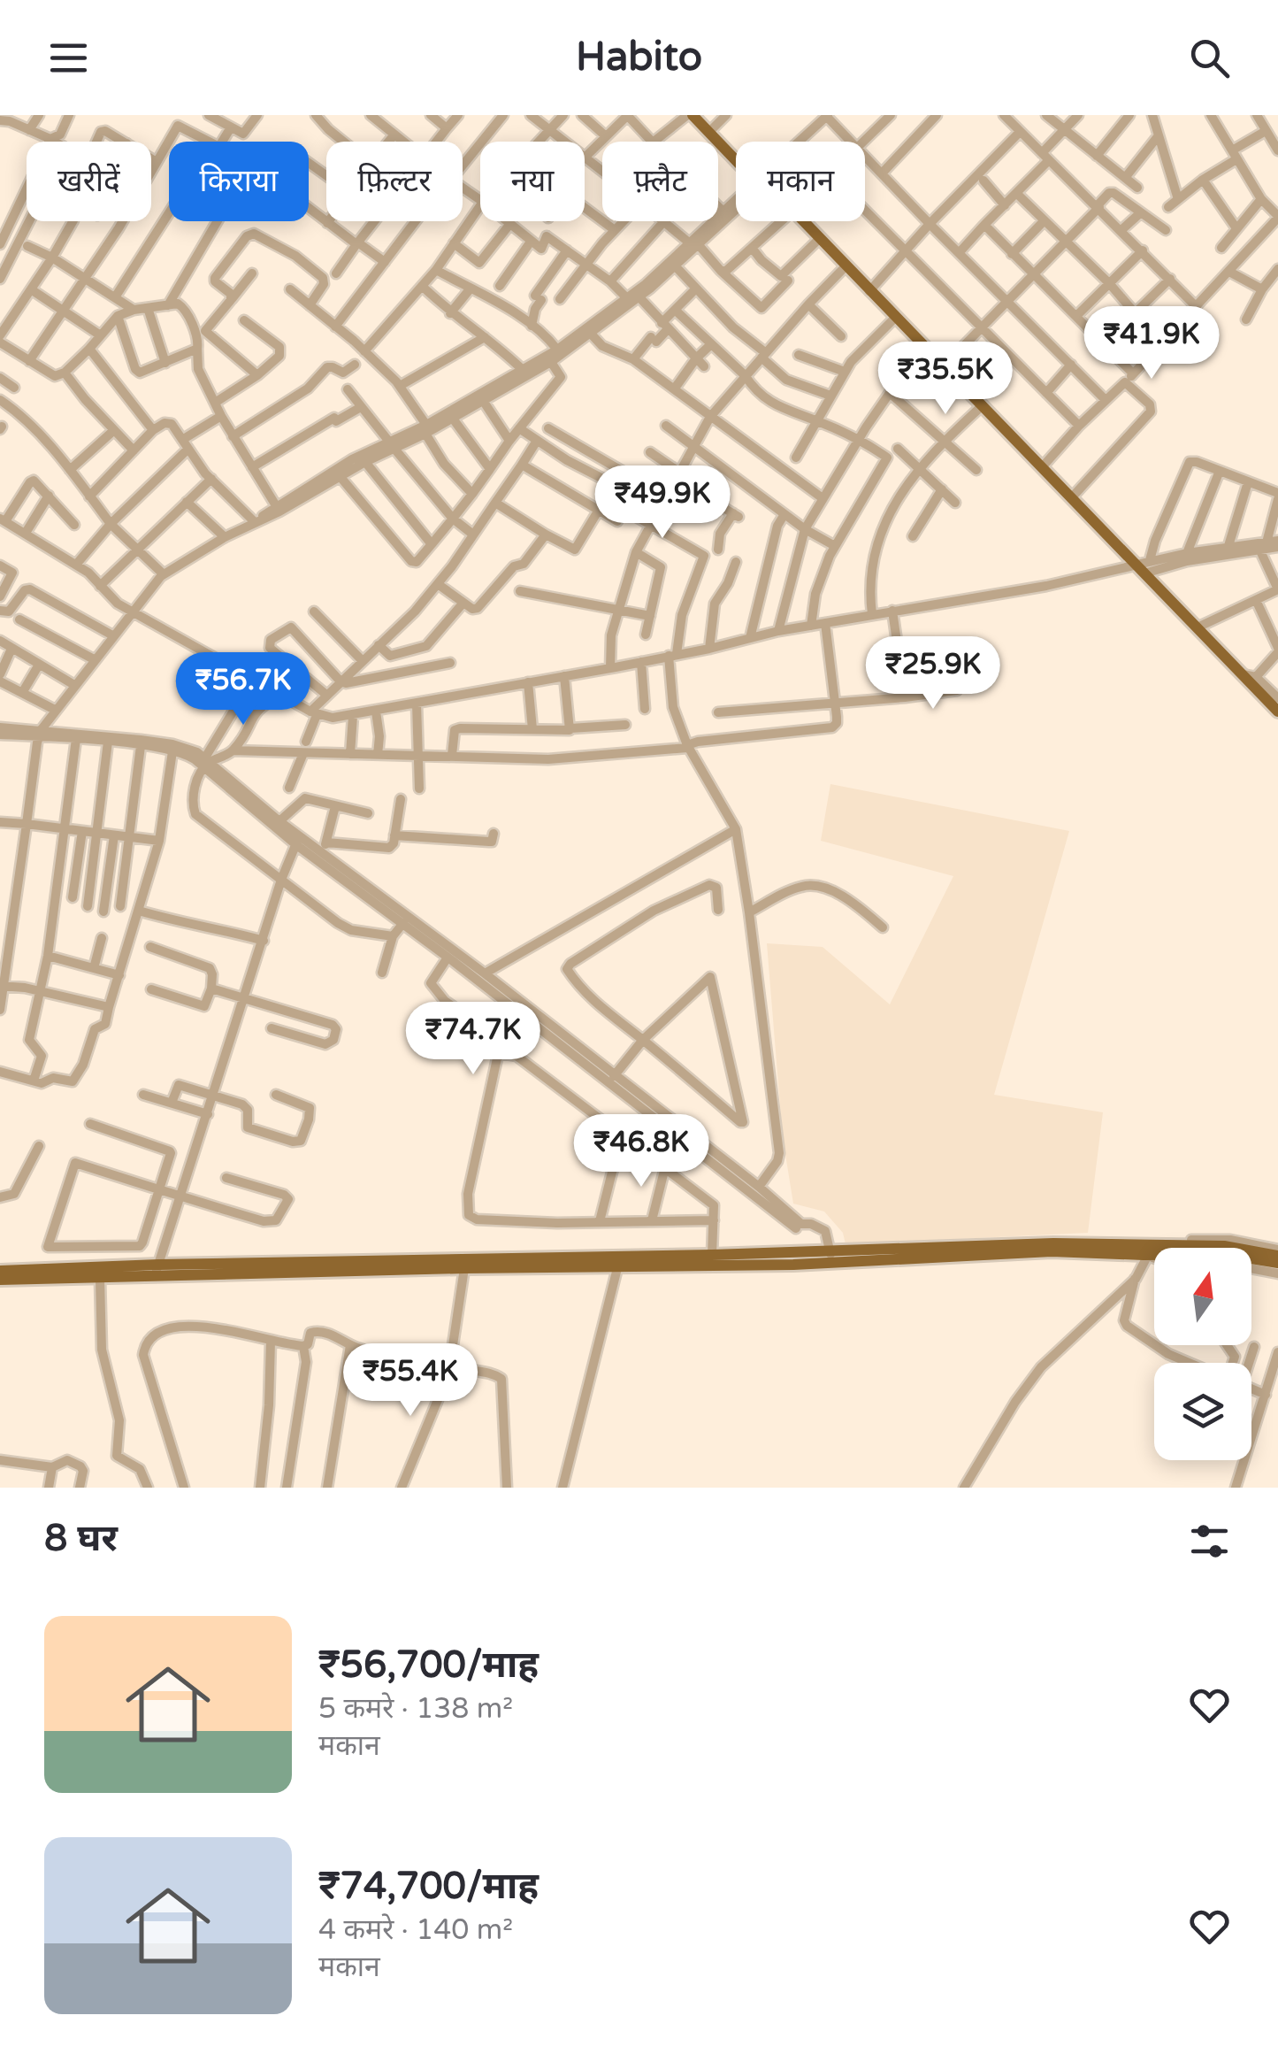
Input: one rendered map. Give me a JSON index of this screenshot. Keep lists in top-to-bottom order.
{
  "north": "top",
  "page": {
    "header": "Habito",
    "chip": [
      "खरीदें",
      "किराया",
      "फ़िल्टर",
      "नया",
      "फ़्लैट",
      "मकान"
    ],
    "price": [
      "₹41.9K",
      "₹35.5K",
      "₹49.9K",
      "₹25.9K",
      "₹56.7K",
      "₹74.7K",
      "₹46.8K",
      "₹55.4K"
    ],
    "heading": "8 घर",
    "list": [
      {
        "name": "₹56,700/माह",
        "note": "5 कमरे · 138 m² · मकान"
      },
      {
        "name": "₹74,700/माह",
        "note": "4 कमरे · 140 m² · मकान"
      }
    ]
  }
}
